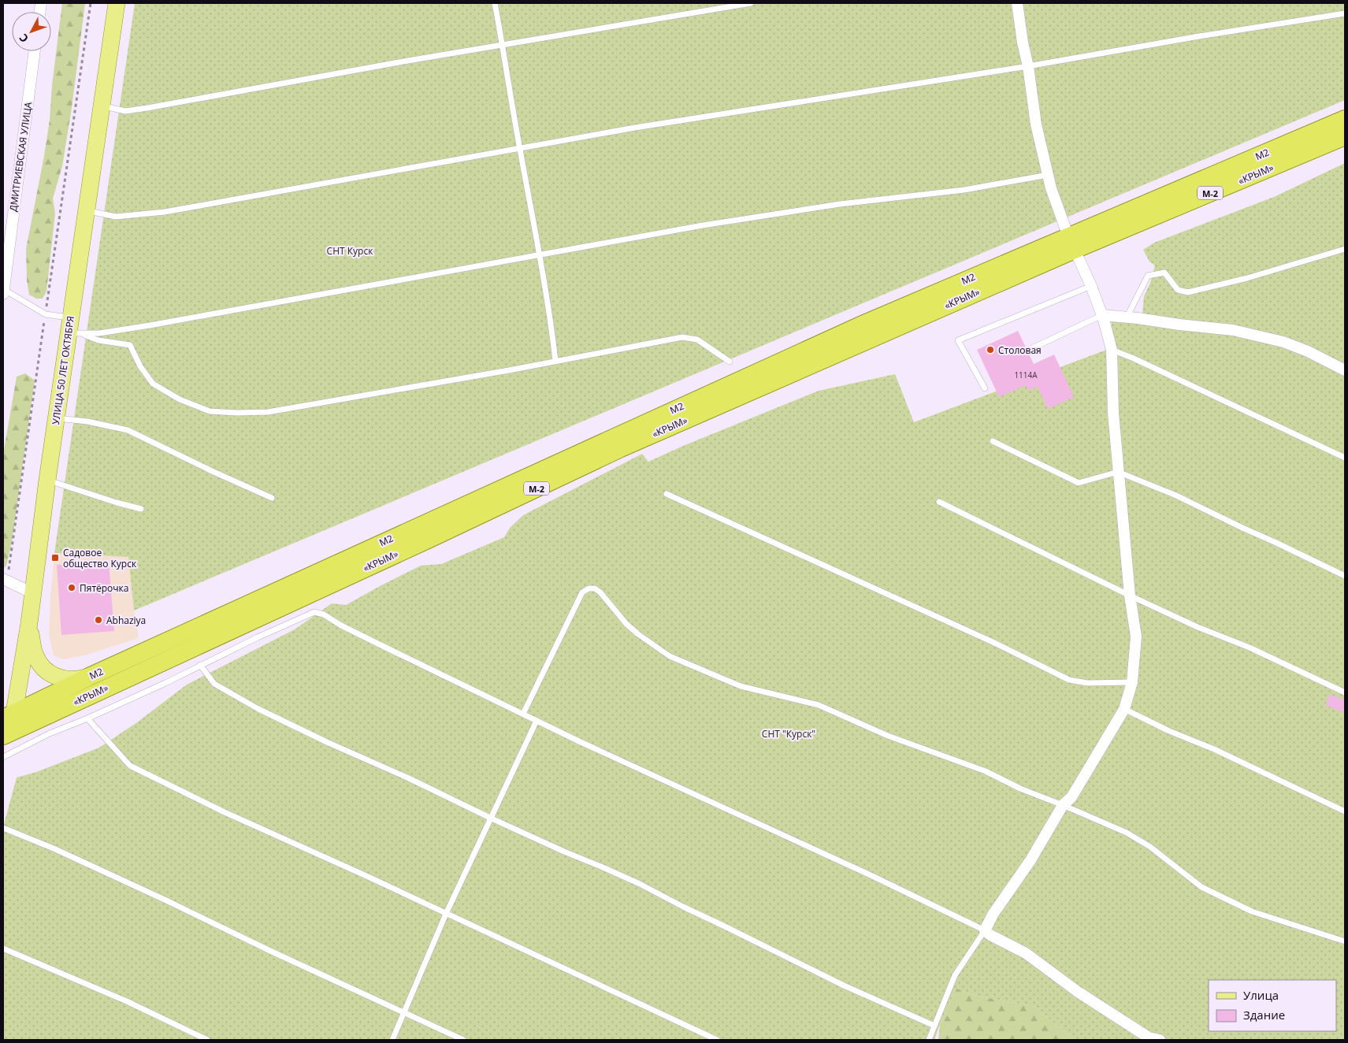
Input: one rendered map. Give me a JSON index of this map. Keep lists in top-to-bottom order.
{
  "streets": {
    "highway": ["М2", "«КРЫМ»", "М-2"],
    "main road": ["УЛИЦА 50 ЛЕТ ОКТЯБРЯ"],
    "street": ["ДМИТРИЕВСКАЯ УЛИЦА"]
  },
  "crossings": [
    ["М2", "«КРЫМ»"],
    ["М2", "УЛИЦА 50 ЛЕТ ОКТЯБРЯ"],
    ["«КРЫМ»", "УЛИЦА 50 ЛЕТ ОКТЯБРЯ"]
  ],
  "parks": ["СНТ Курск", "СНТ \"Курск\""],
  "places": {
    "other": ["Столовая", "Пятёрочка", "Abhaziya"],
    "transit": ["Садовое общество Курск"]
  },
  "house_numbers": ["1114А"],
  "legend": ["Улица", "Здание"],
  "north": "bottom left"
}
